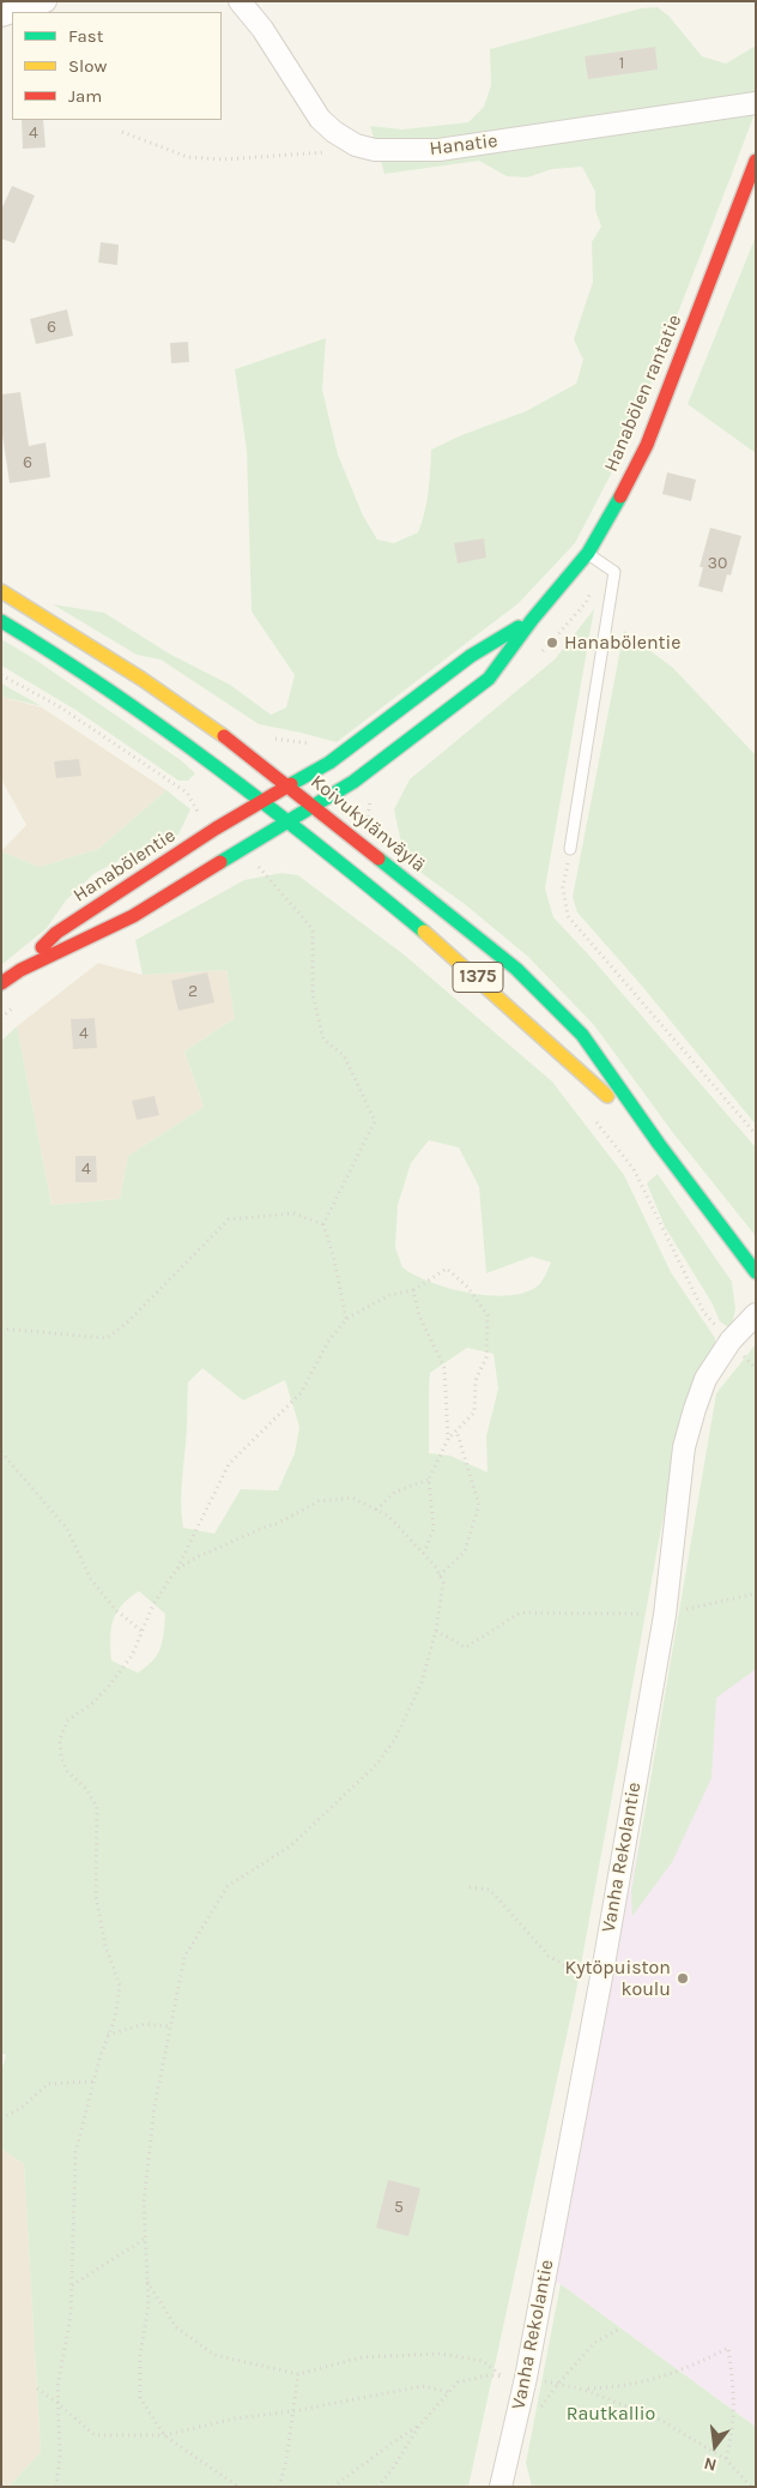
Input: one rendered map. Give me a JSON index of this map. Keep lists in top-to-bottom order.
{
  "streets": {
    "main road": [
      "Hanabölen rantatie",
      "Koivukylänväylä",
      "Hanabölentie",
      "1375"
    ],
    "street": ["Hanatie", "Vanha Rekolantie"]
  },
  "crossings": [
    ["Hanabölen rantatie", "Koivukylänväylä"],
    ["Hanabölen rantatie", "Hanabölentie"],
    ["Koivukylänväylä", "Hanabölentie"]
  ],
  "parks": ["Rautkallio"],
  "places": ["Hanabölentie", "Kytöpuiston koulu"],
  "house_numbers": [
    "1",
    "4",
    "6",
    "6",
    "30",
    "2",
    "4",
    "4",
    "5"
  ],
  "legend": ["Fast", "Slow", "Jam"],
  "north": "bottom"
}
